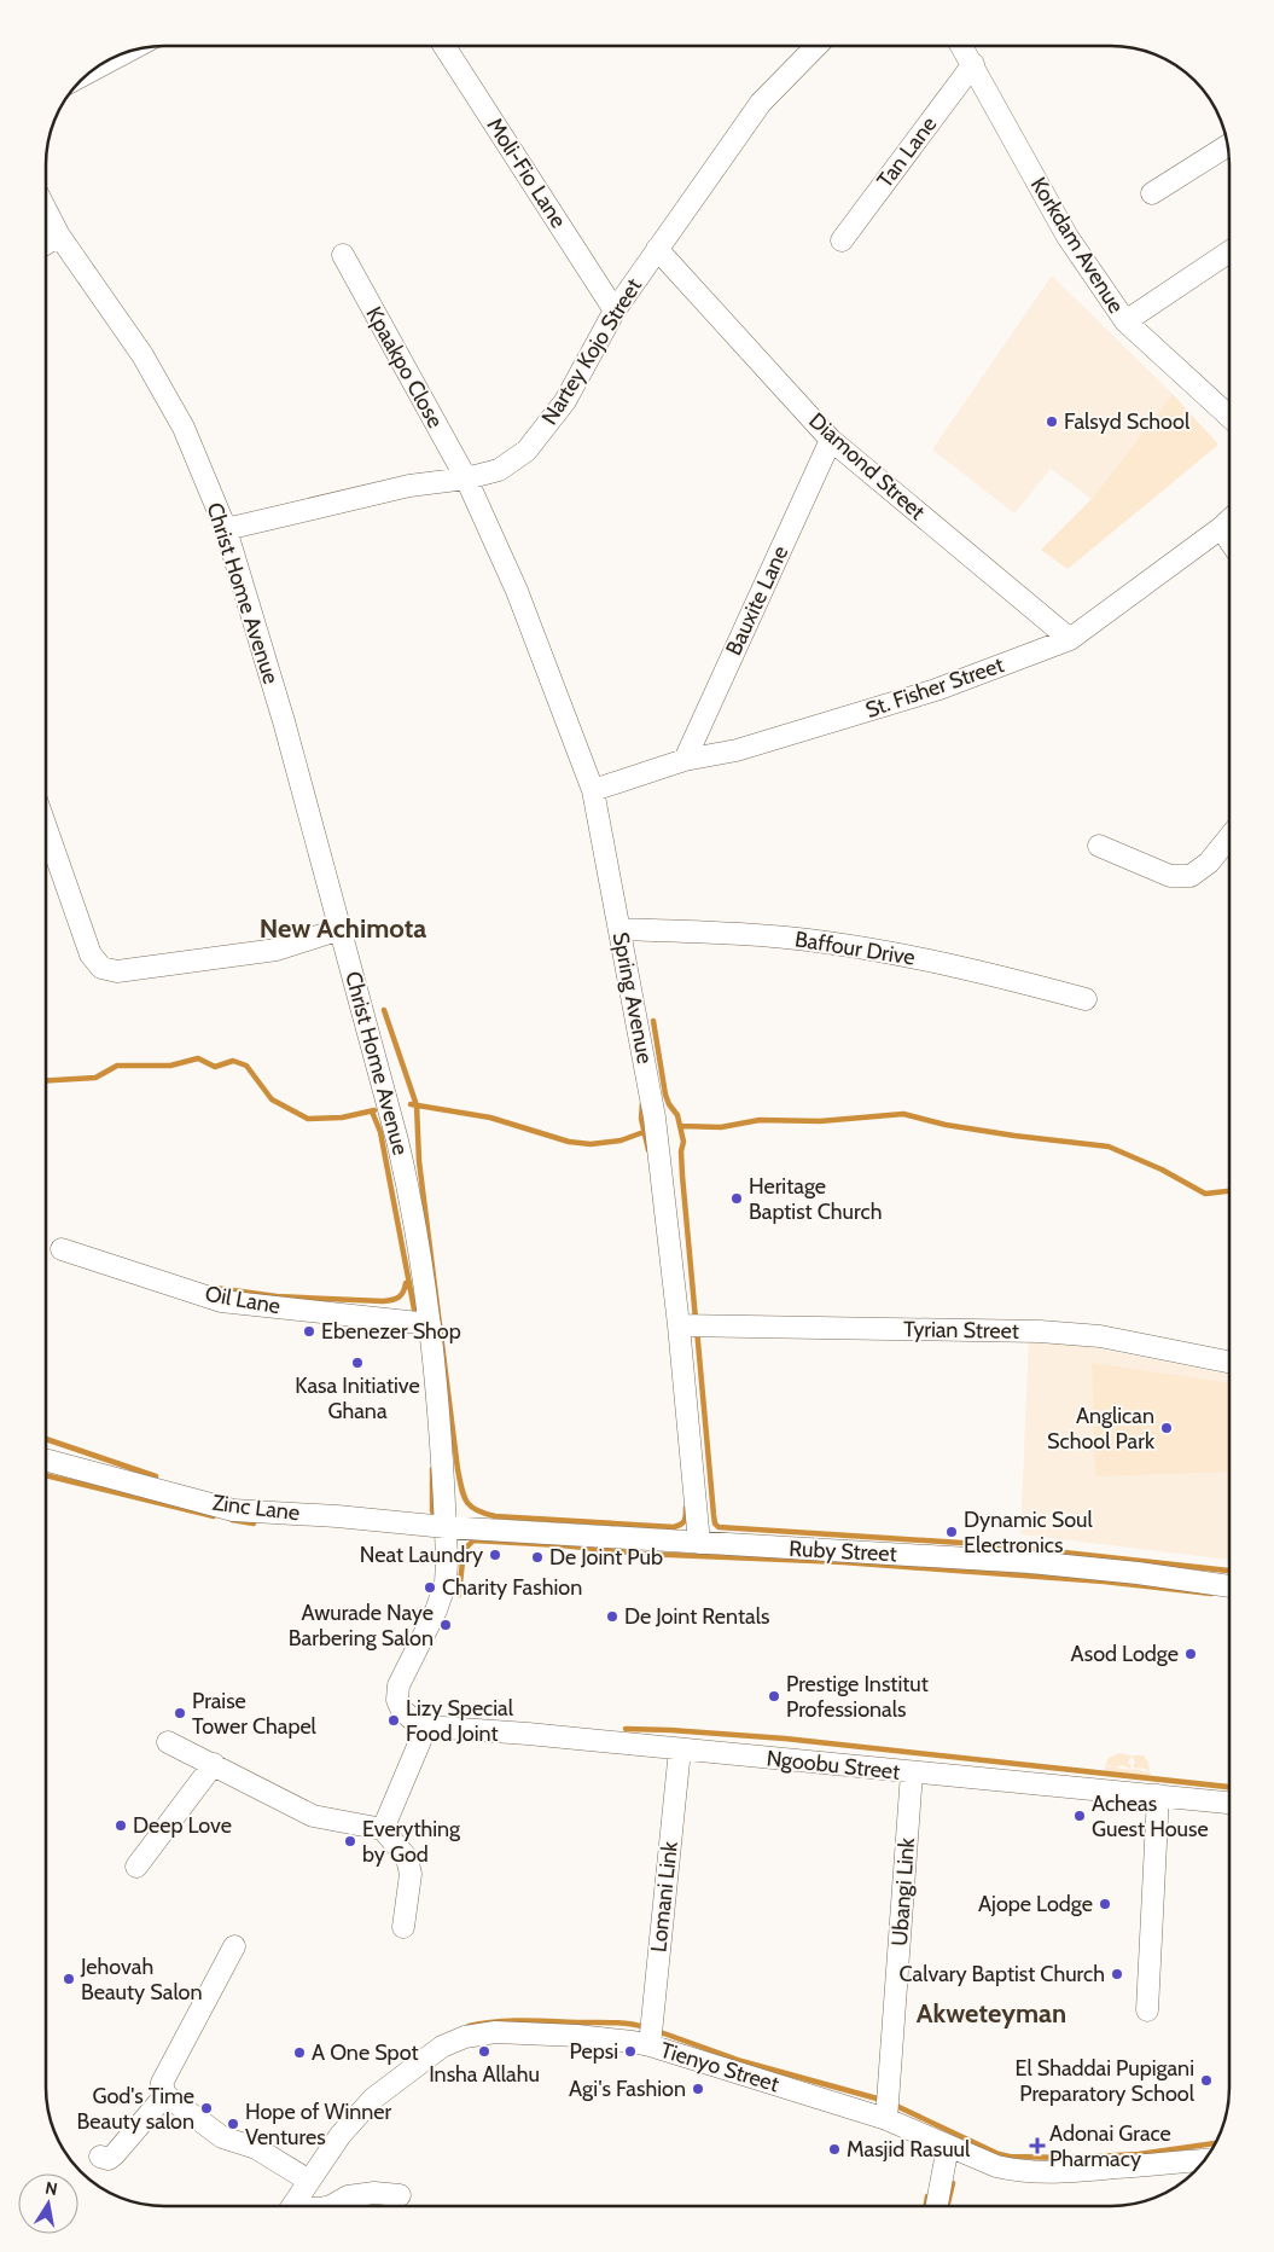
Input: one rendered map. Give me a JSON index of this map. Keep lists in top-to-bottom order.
{
  "streets": {
    "street": [
      "Tan Lane",
      "Moli-Fio Lane",
      "Korkdam Avenue",
      "Nartey Kojo Street",
      "Kpaakpo Close",
      "Diamond Street",
      "Christ Home Avenue",
      "Bauxite Lane",
      "St. Fisher Street",
      "Baffour Drive",
      "Spring Avenue",
      "Oil Lane",
      "Tyrian Street",
      "Zinc Lane",
      "Ruby Street",
      "Ngoobu Street",
      "Ubangi Link",
      "Lomani Link",
      "Tienyo Street"
    ]
  },
  "crossings": [
    ["Tan Lane", "Korkdam Avenue"],
    ["Moli-Fio Lane", "Nartey Kojo Street"],
    ["Nartey Kojo Street", "Kpaakpo Close"],
    ["Nartey Kojo Street", "Diamond Street"],
    ["Nartey Kojo Street", "Christ Home Avenue"],
    ["Nartey Kojo Street", "Spring Avenue"],
    ["Kpaakpo Close", "Spring Avenue"],
    ["Diamond Street", "Bauxite Lane"],
    ["Diamond Street", "St. Fisher Street"],
    ["Christ Home Avenue", "Oil Lane"],
    ["Christ Home Avenue", "Zinc Lane"],
    ["Christ Home Avenue", "Ruby Street"],
    ["Christ Home Avenue", "Ngoobu Street"],
    ["Bauxite Lane", "St. Fisher Street"],
    ["St. Fisher Street", "Spring Avenue"],
    ["Baffour Drive", "Spring Avenue"],
    ["Spring Avenue", "Tyrian Street"],
    ["Spring Avenue", "Ruby Street"],
    ["Zinc Lane", "Ruby Street"],
    ["Ngoobu Street", "Ubangi Link"],
    ["Ngoobu Street", "Lomani Link"],
    ["Ubangi Link", "Tienyo Street"],
    ["Lomani Link", "Tienyo Street"]
  ],
  "districts": ["New Achimota", "Akweteyman"],
  "places": {
    "other": [
      "Falsyd School",
      "Heritage Baptist Church",
      "Ebenezer Shop",
      "Kasa Initiative Ghana",
      "Anglican School Park",
      "Dynamic Soul Electronics",
      "Neat Laundry",
      "De Joint Pub",
      "Charity Fashion",
      "De Joint Rentals",
      "Awurade Naye Barbering Salon",
      "Asod Lodge",
      "Prestige Institut Professionals",
      "Praise Tower Chapel",
      "Lizy Special Food Joint",
      "Acheas Guest House",
      "Deep Love",
      "Everything by God",
      "Ajope Lodge",
      "Calvary Baptist Church",
      "Jehovah Beauty Salon",
      "Insha Allahu",
      "Pepsi",
      "A One Spot",
      "El Shaddai Pupigani Preparatory School",
      "Agi's Fashion",
      "God's Time Beauty salon",
      "Hope of Winner Ventures",
      "Masjid Rasuul"
    ],
    "health": ["Adonai Grace Pharmacy"]
  },
  "north": "top"
}
